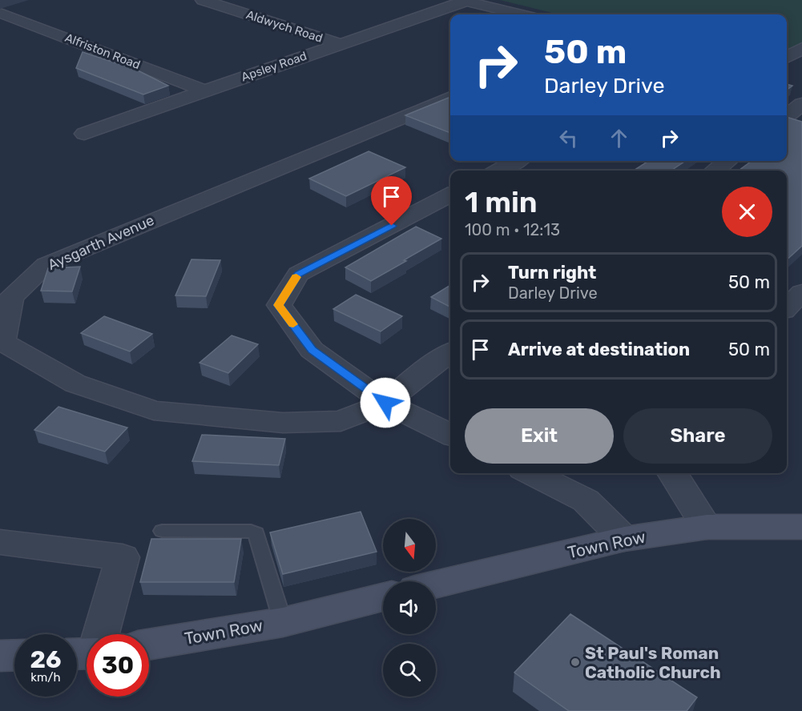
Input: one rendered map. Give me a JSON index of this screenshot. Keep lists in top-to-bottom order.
{
  "streets": {
    "street": [
      "Aldwych Road",
      "Alfriston Road",
      "Apsley Road",
      "Aysgarth Avenue",
      "Town Row"
    ]
  },
  "crossings": [
    ["Aldwych Road", "Apsley Road"],
    ["Alfriston Road", "Apsley Road"]
  ],
  "places": ["St Paul's Roman Catholic Church"],
  "north": "bottom",
  "page": {
    "turn": ["50 m", "Darley Drive"],
    "heading": ["1 min", "100 m · 12:13"],
    "list": [
      {
        "name": "Turn right",
        "note": "Darley Drive",
        "value": "50 m"
      },
      {
        "name": "Arrive at destination",
        "value": "50 m"
      }
    ],
    "buttons": ["Exit", "Share"],
    "speed": "26 km/h",
    "limit": "30"
  }
}
